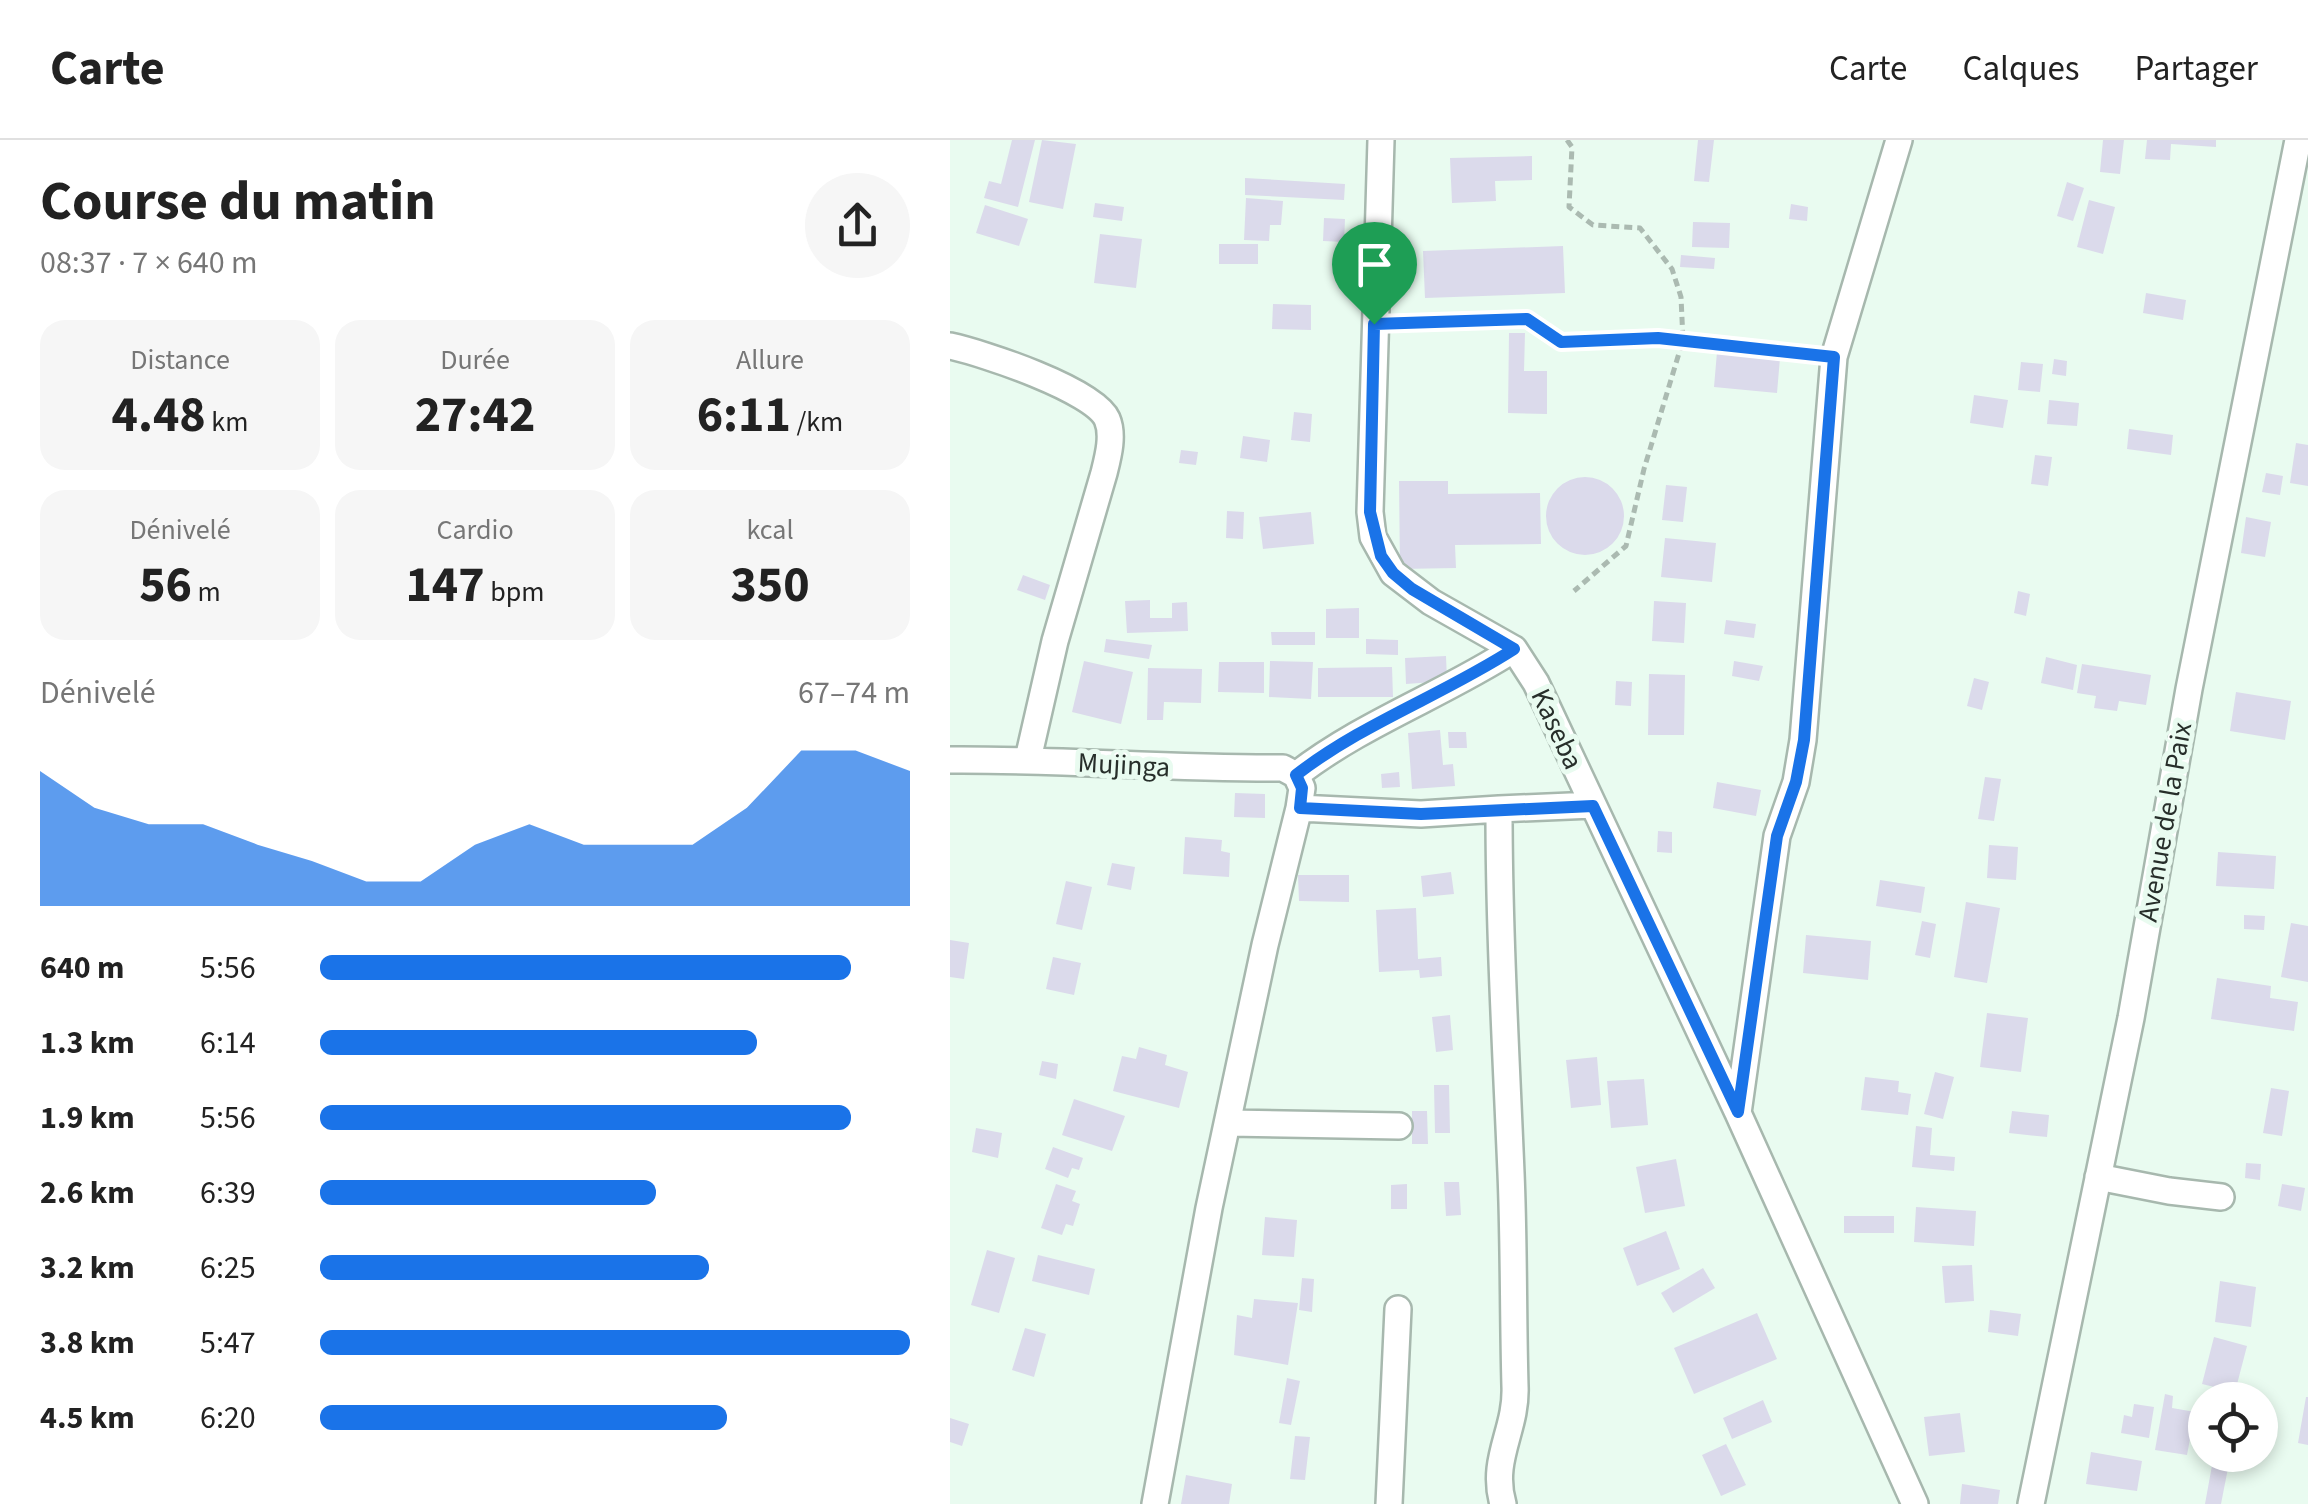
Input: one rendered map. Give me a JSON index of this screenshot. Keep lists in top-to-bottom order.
{
  "streets": {
    "street": ["Kaseba", "Mujinga", "Avenue de la Paix"]
  },
  "page": {
    "header": "Carte",
    "nav": ["Carte", "Calques", "Partager"],
    "heading": ["Course du matin", "08:37 · 7 × 640 m"],
    "stats": [
      ["Distance", "4.48 km"],
      ["Durée", "27:42"],
      ["Allure", "6:11 /km"],
      ["Dénivelé", "56 m"],
      ["Cardio", "147 bpm"],
      ["kcal", "350"]
    ],
    "chart": ["Dénivelé", "67–74 m"],
    "list": [
      {
        "name": "640 m",
        "note": "5:56"
      },
      {
        "name": "1.3 km",
        "note": "6:14"
      },
      {
        "name": "1.9 km",
        "note": "5:56"
      },
      {
        "name": "2.6 km",
        "note": "6:39"
      },
      {
        "name": "3.2 km",
        "note": "6:25"
      },
      {
        "name": "3.8 km",
        "note": "5:47"
      },
      {
        "name": "4.5 km",
        "note": "6:20"
      }
    ]
  }
}
